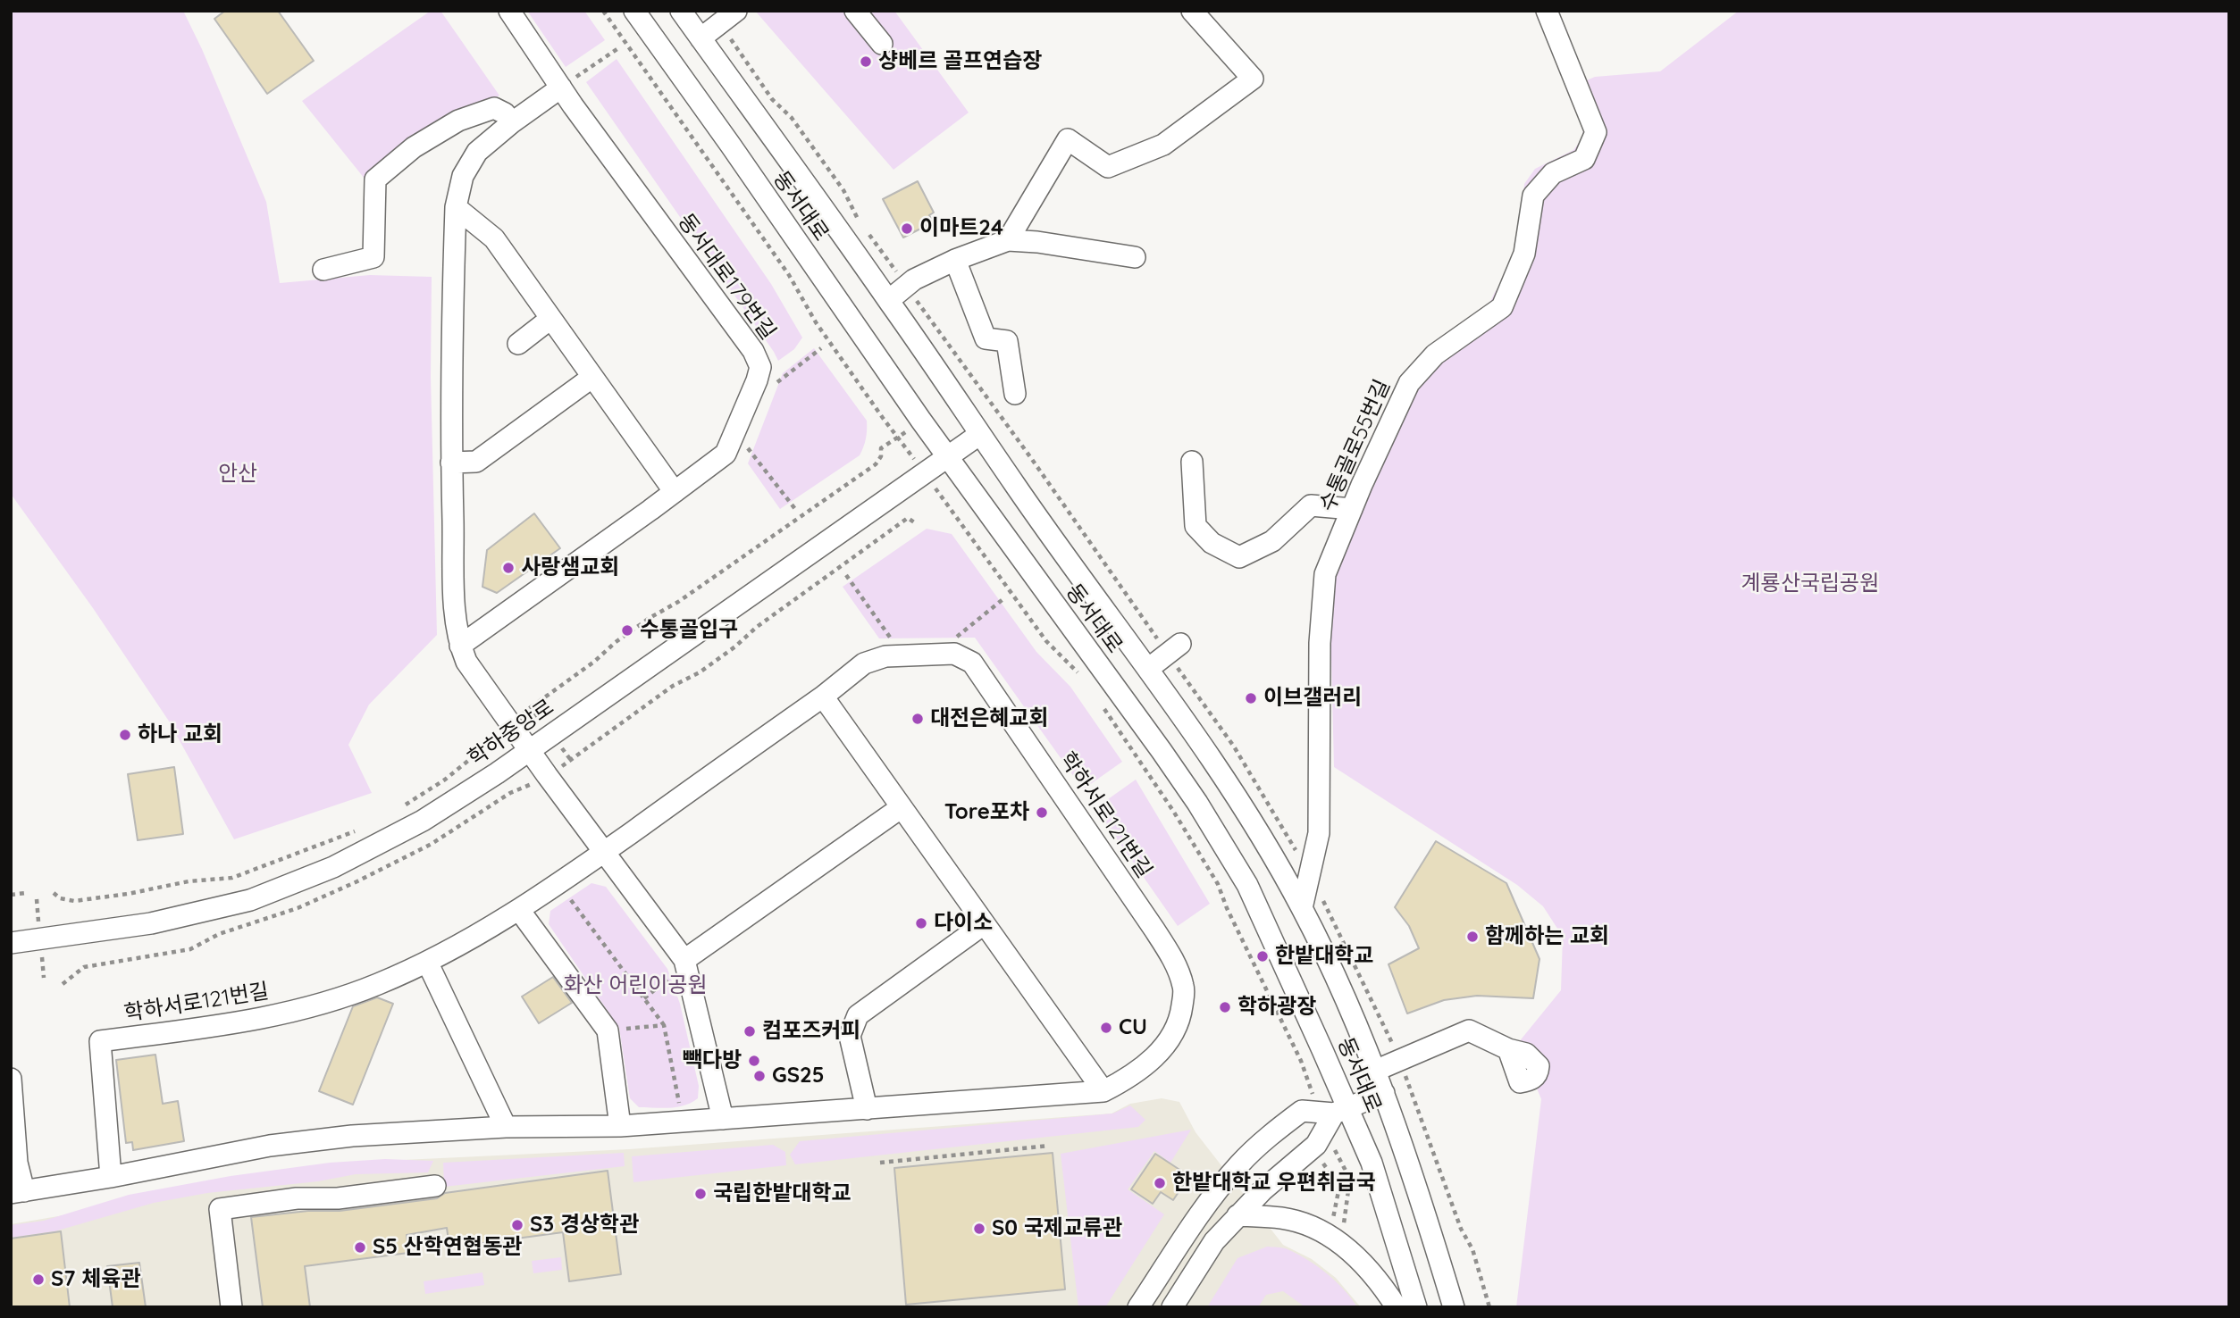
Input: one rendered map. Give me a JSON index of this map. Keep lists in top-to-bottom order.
{
  "streets": {
    "street": [
      "동서대로",
      "동서대로179번길",
      "수통골로55번길",
      "학하중앙로",
      "학하서로121번길"
    ]
  },
  "crossings": [
    ["동서대로", "수통골로55번길"],
    ["동서대로", "학하중앙로"]
  ],
  "parks": ["안산", "계룡산국립공원", "화산 어린이공원"],
  "places": [
    "샹베르 골프연습장",
    "이마트24",
    "사랑샘교회",
    "수통골입구",
    "이브갤러리",
    "대전은혜교회",
    "하나 교회",
    "Tore포차",
    "다이소",
    "함께하는 교회",
    "한밭대학교",
    "학하광장",
    "CU",
    "컴포즈커피",
    "빽다방",
    "GS25",
    "한밭대학교 우편취급국",
    "국립한밭대학교",
    "S3 경상학관",
    "S0 국제교류관",
    "S5 산학연협동관",
    "S7 체육관"
  ]
}
